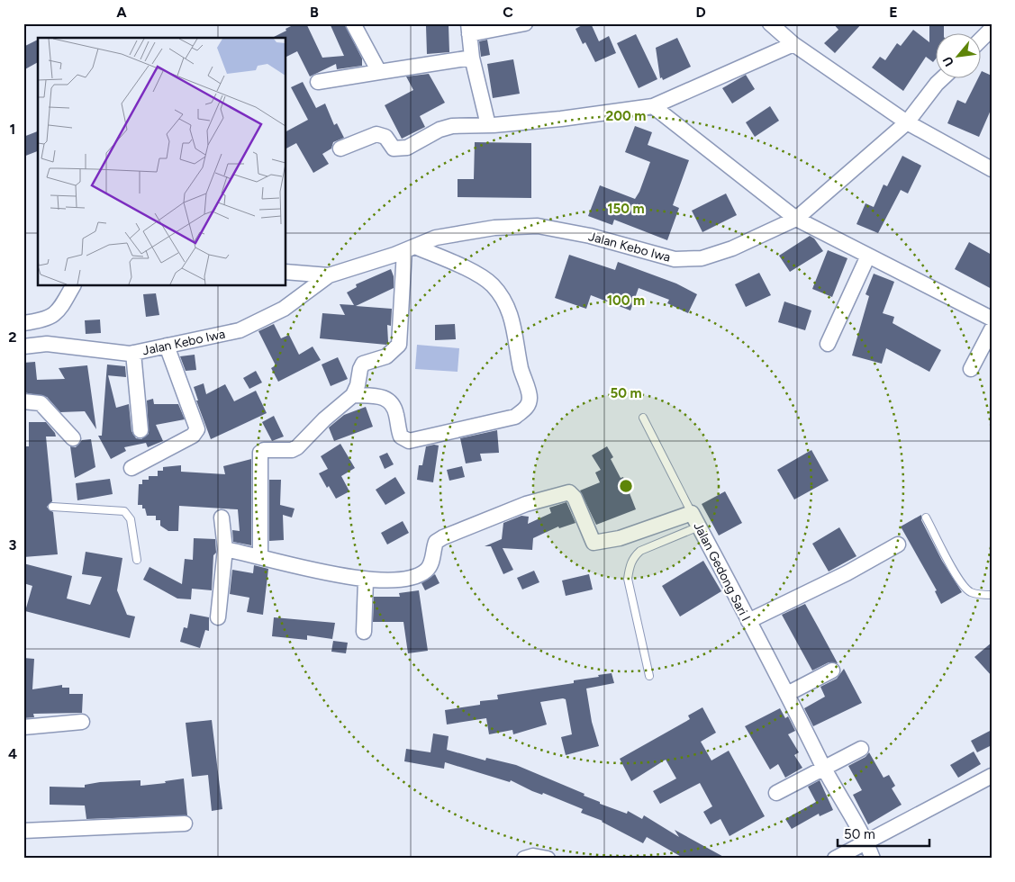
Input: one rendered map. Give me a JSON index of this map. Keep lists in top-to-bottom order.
{
  "streets": {
    "street": ["Jalan Kebo Iwa", "Jalan Gedong Sari I"]
  },
  "scale_bar": "50 m",
  "north": "bottom left",
  "grid": {
    "columns": [
      "A",
      "B",
      "C",
      "D",
      "E"
    ],
    "rows": [
      "1",
      "2",
      "3",
      "4"
    ]
  },
  "rings": [
    "200 m",
    "150 m",
    "100 m",
    "50 m"
  ]
}
